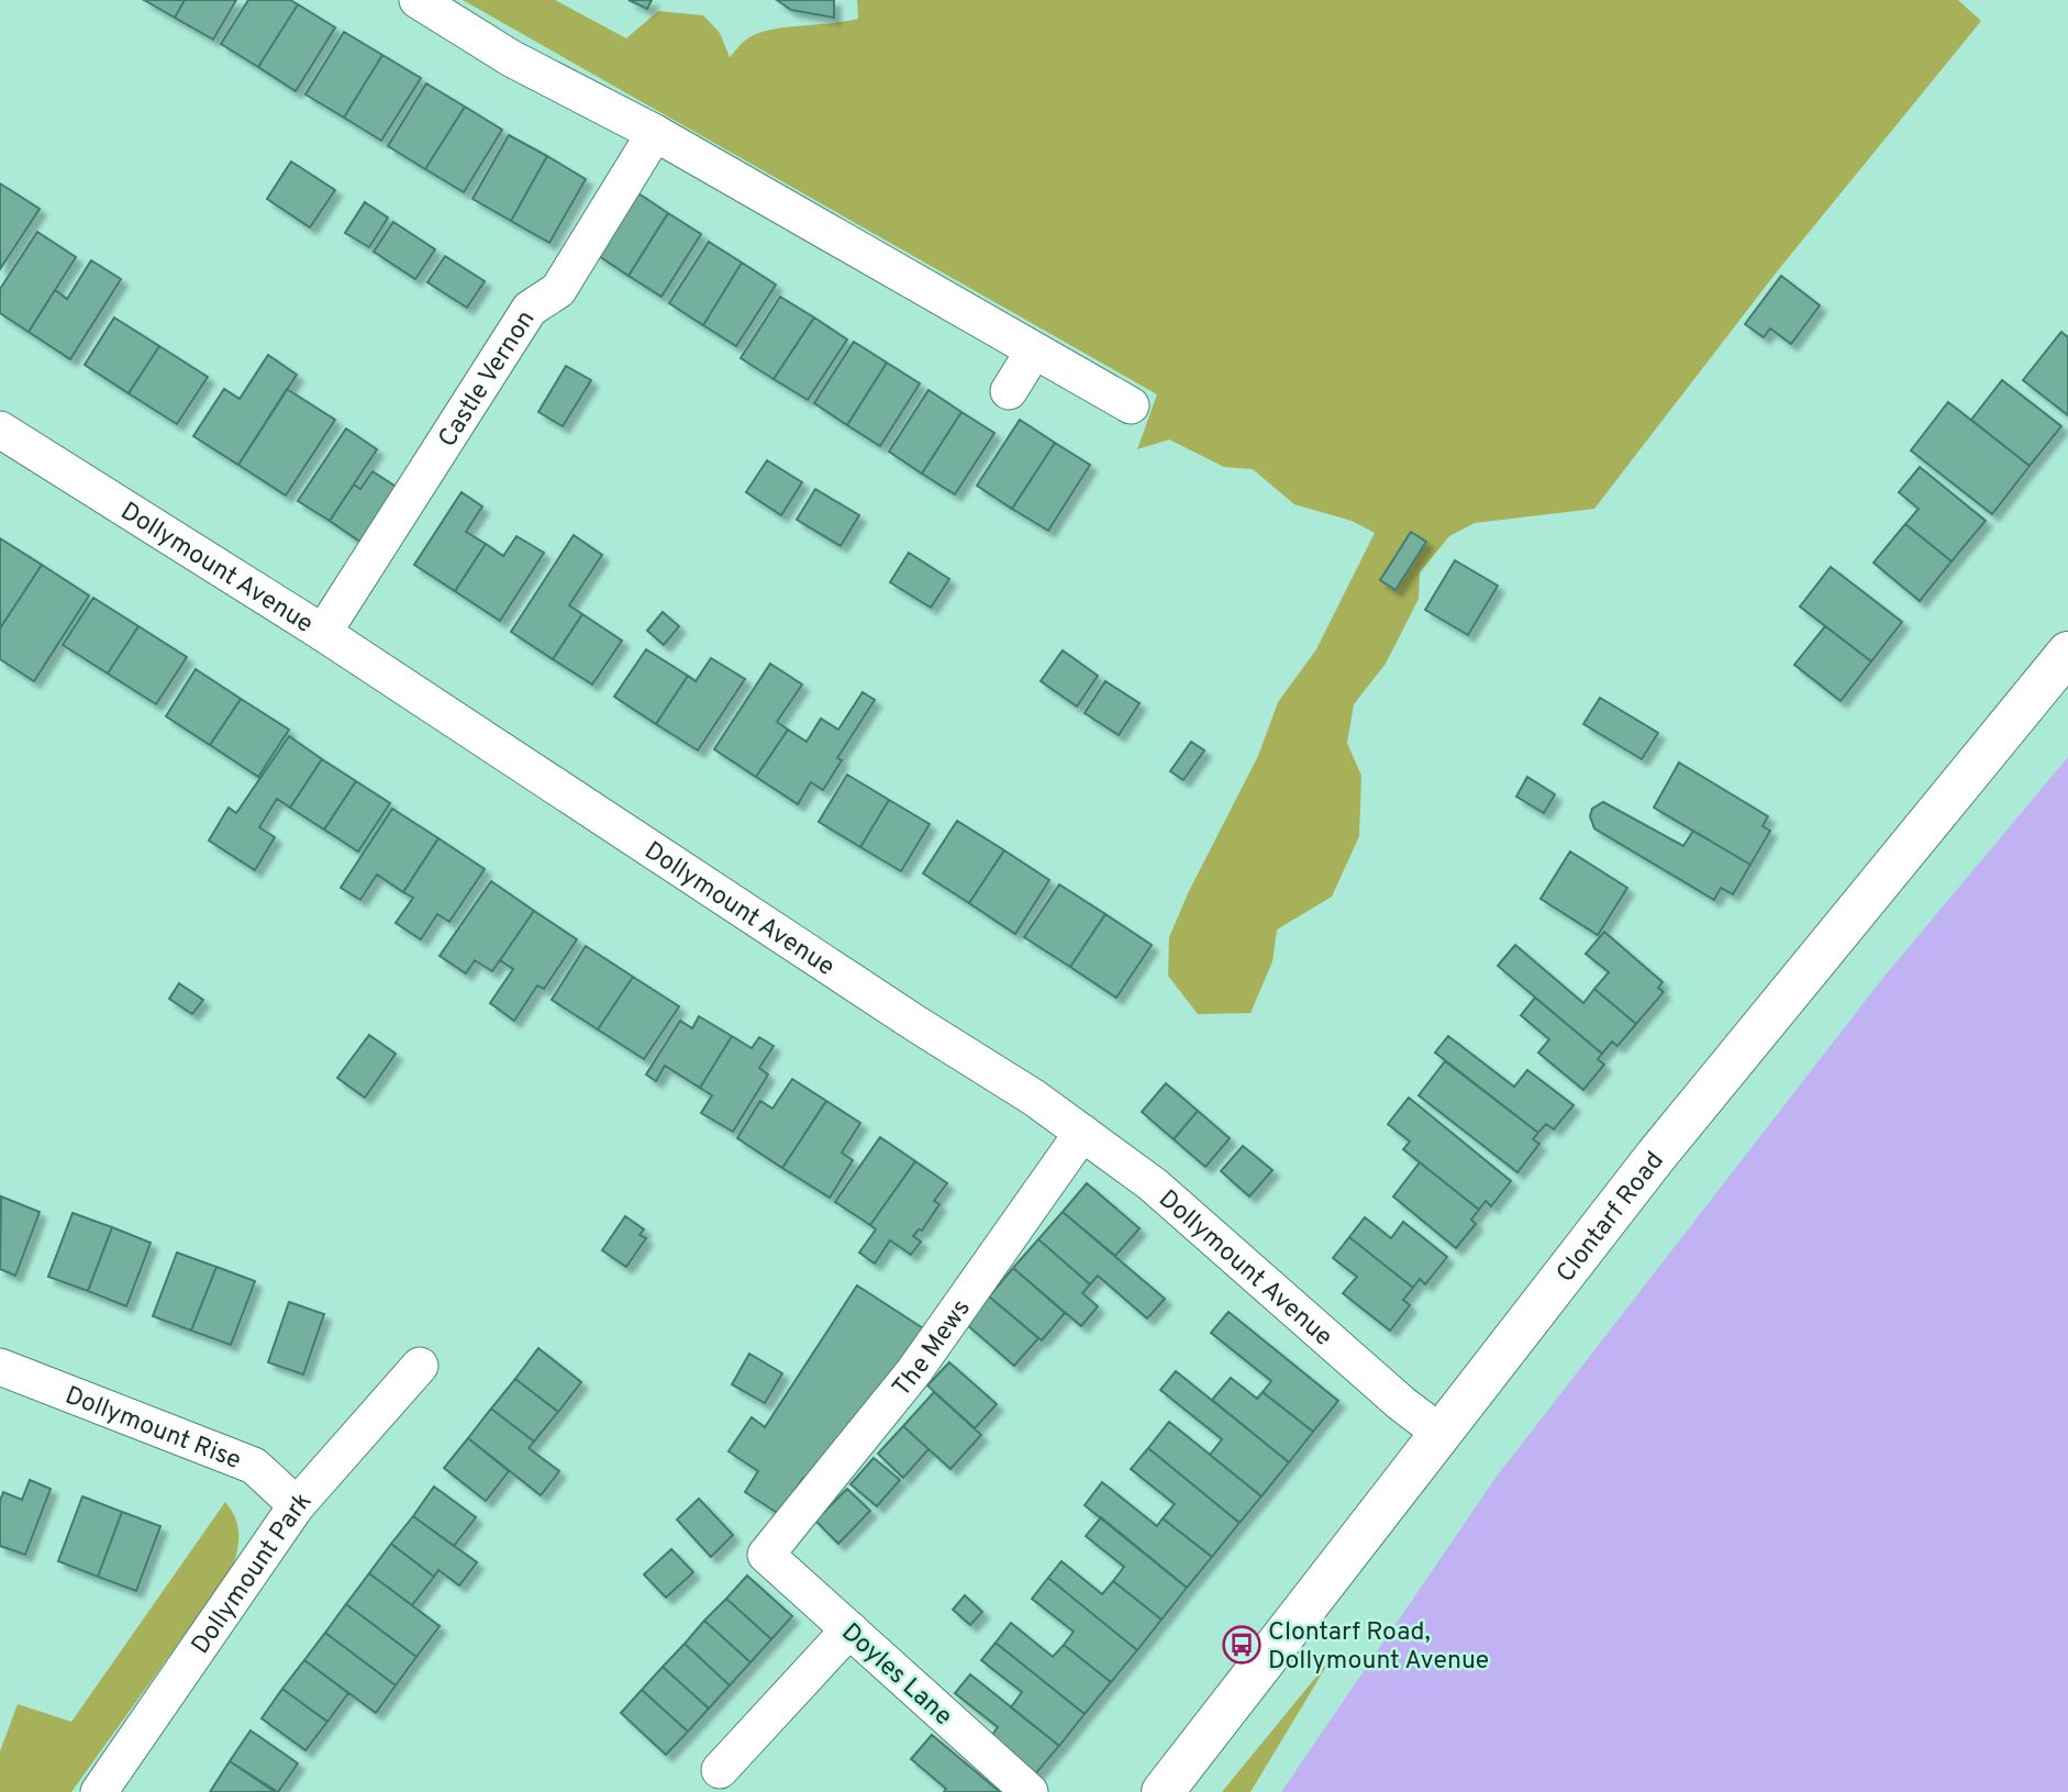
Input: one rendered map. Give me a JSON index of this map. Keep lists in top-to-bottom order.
{
  "streets": {
    "main road": ["Clontarf Road"],
    "street": [
      "Castle Vernon",
      "Dollymount Avenue",
      "The Mews",
      "Dollymount Rise",
      "Dollymount Park",
      "Doyles Lane"
    ]
  },
  "crossings": [
    ["Castle Vernon", "Dollymount Avenue"],
    ["Dollymount Avenue", "Clontarf Road"],
    ["Dollymount Avenue", "The Mews"],
    ["The Mews", "Doyles Lane"],
    ["Dollymount Rise", "Dollymount Park"]
  ],
  "places": {
    "bus stop": ["Clontarf Road, Dollymount Avenue"]
  }
}
